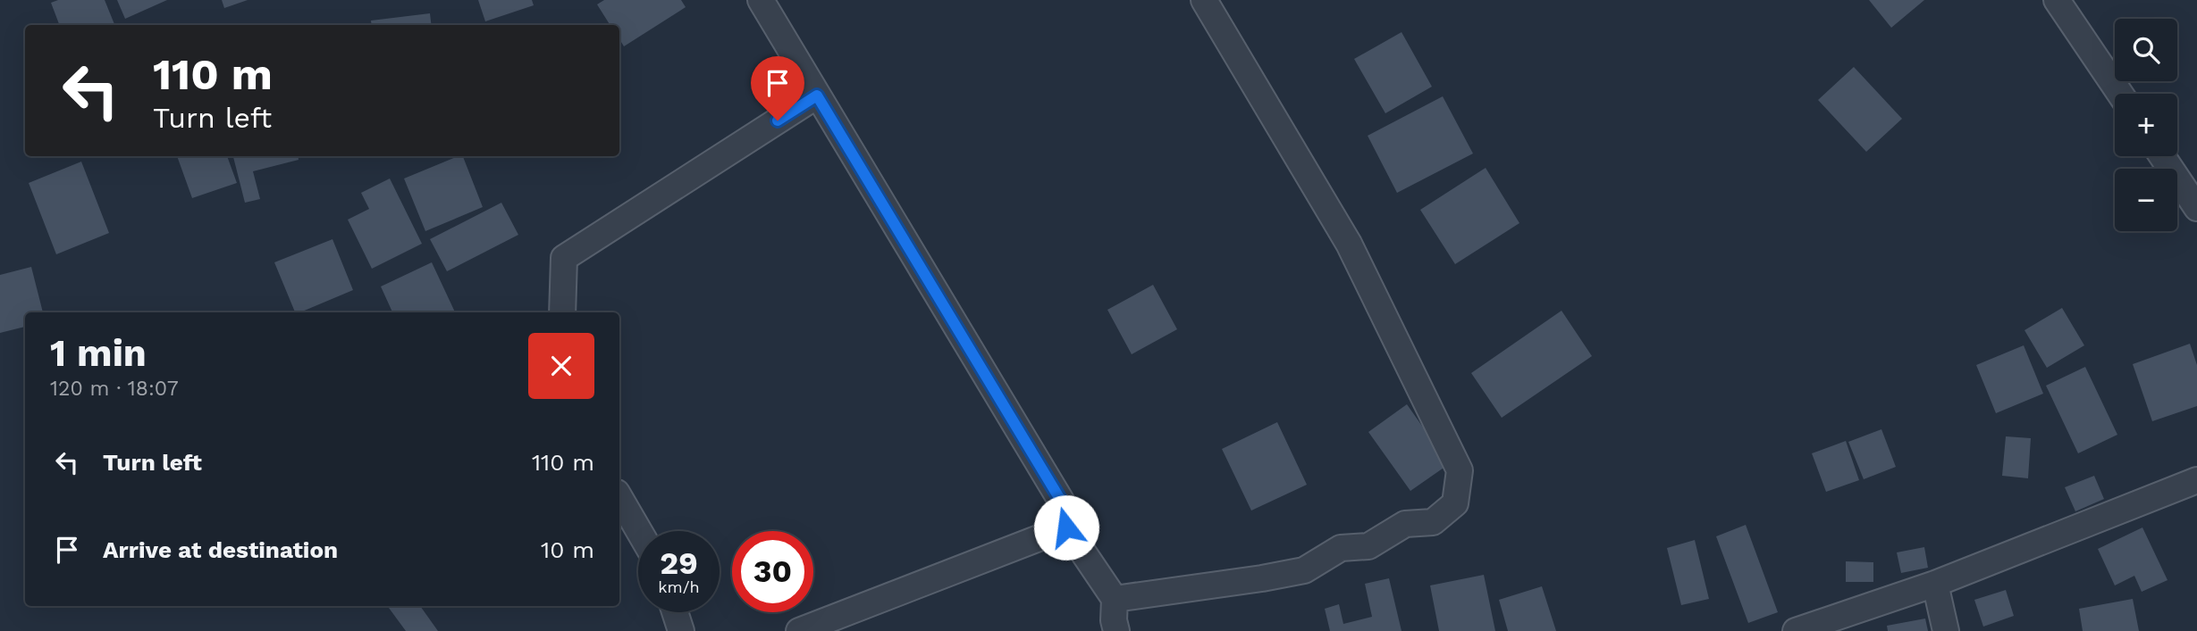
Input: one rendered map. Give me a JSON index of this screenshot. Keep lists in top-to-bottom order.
{
  "page": {
    "map_buttons": ["+", "−"],
    "turn": ["110 m", "Turn left"],
    "heading": ["1 min", "120 m · 18:07"],
    "list": [
      {
        "name": "Turn left",
        "value": "110 m"
      },
      {
        "name": "Arrive at destination",
        "value": "10 m"
      }
    ],
    "speed": "29 km/h",
    "limit": "30"
  }
}
